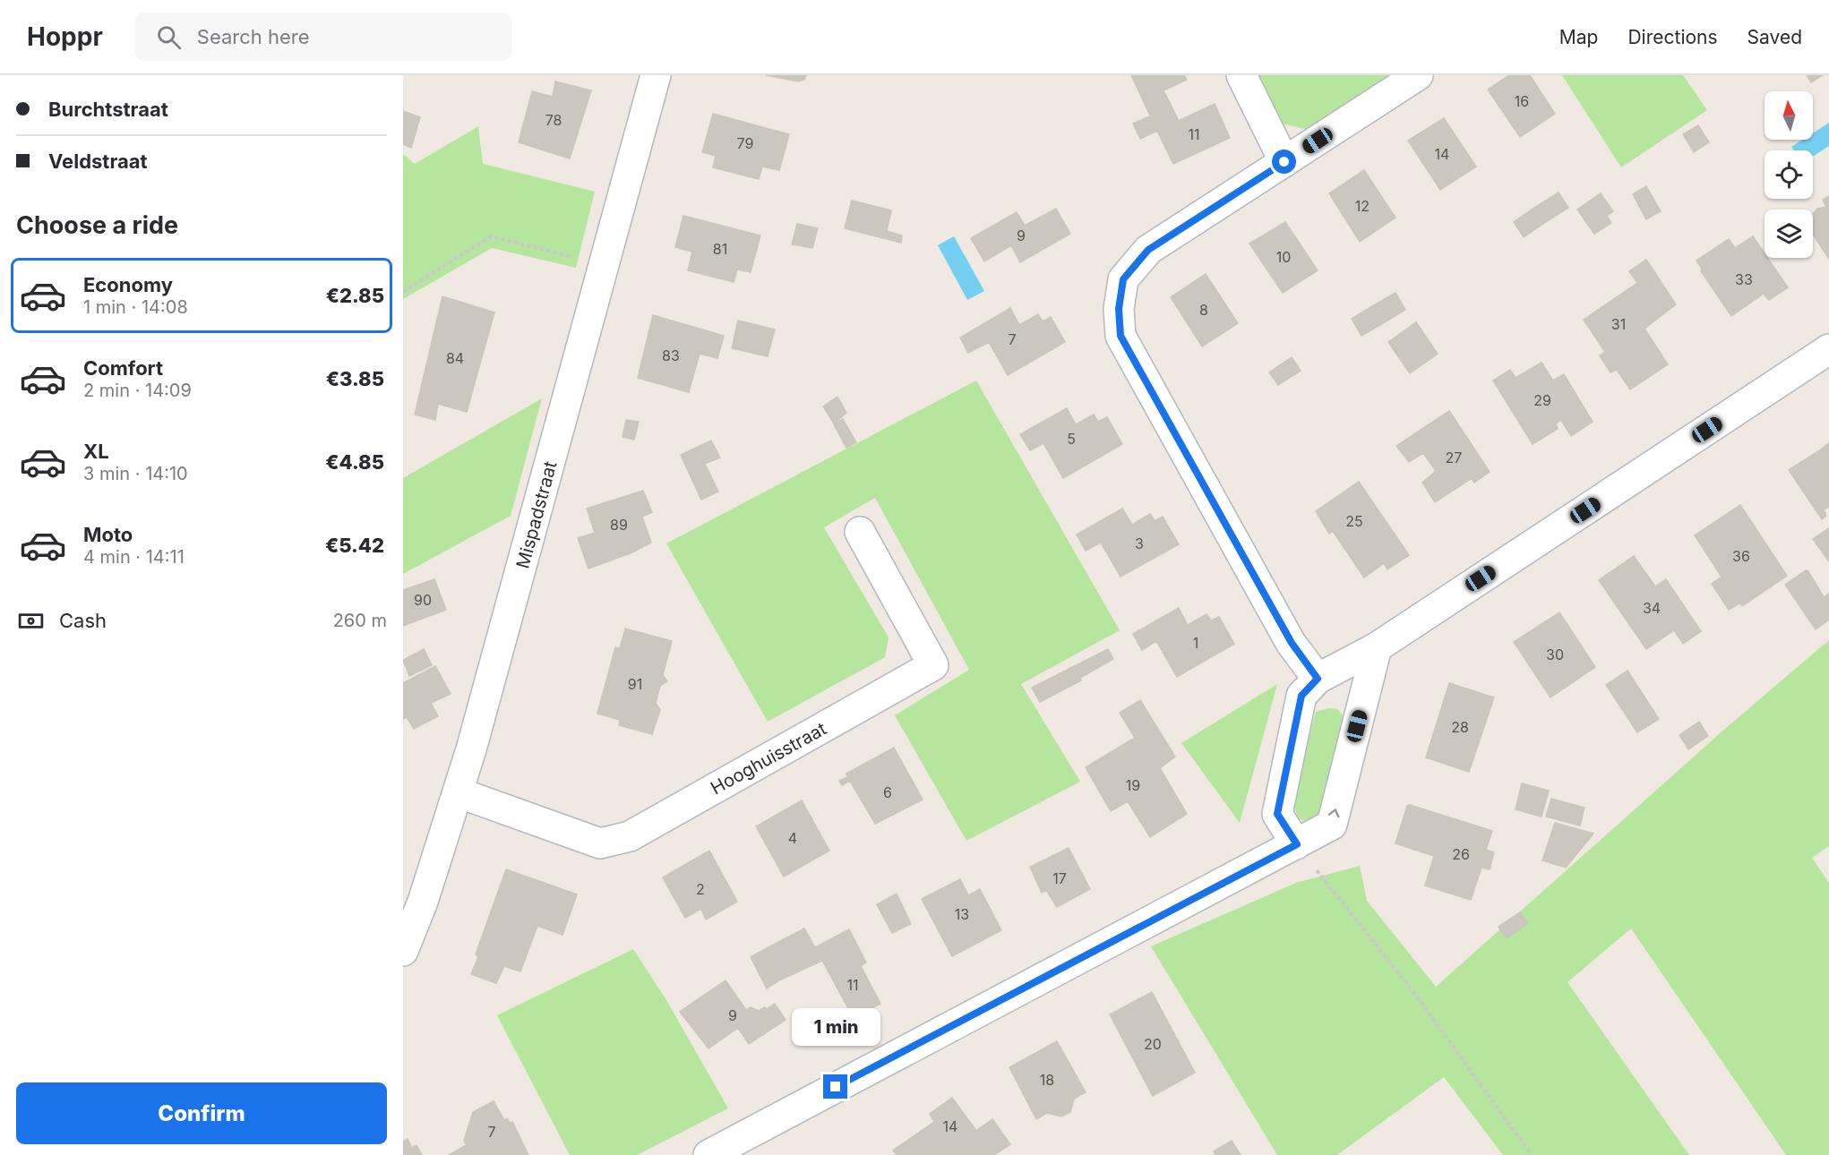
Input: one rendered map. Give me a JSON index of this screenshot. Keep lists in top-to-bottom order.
{
  "streets": {
    "street": ["Mispadstraat", "Hooghuisstraat"]
  },
  "crossings": [
    ["Mispadstraat", "Hooghuisstraat"]
  ],
  "house_numbers": [
    "16",
    "78",
    "11",
    "79",
    "14",
    "12",
    "9",
    "81",
    "10",
    "33",
    "8",
    "31",
    "7",
    "83",
    "84",
    "29",
    "5",
    "27",
    "25",
    "89",
    "3",
    "36",
    "90",
    "34",
    "1",
    "30",
    "91",
    "28",
    "19",
    "6",
    "4",
    "26",
    "17",
    "2",
    "13",
    "11",
    "9",
    "20",
    "18",
    "14",
    "7"
  ],
  "north": "top",
  "page": {
    "header": "Hoppr",
    "search": "Search here",
    "nav": ["Map", "Directions", "Saved"],
    "banner": ["Burchtstraat", "Veldstraat"],
    "heading": "Choose a ride",
    "list": [
      {
        "name": "Economy",
        "note": "1 min · 14:08",
        "value": "€2.85"
      },
      {
        "name": "Comfort",
        "note": "2 min · 14:09",
        "value": "€3.85"
      },
      {
        "name": "XL",
        "note": "3 min · 14:10",
        "value": "€4.85"
      },
      {
        "name": "Moto",
        "note": "4 min · 14:11",
        "value": "€5.42"
      }
    ],
    "pay": ["Cash", "260 m"],
    "bubble": "1 min",
    "buttons": "Confirm"
  }
}
